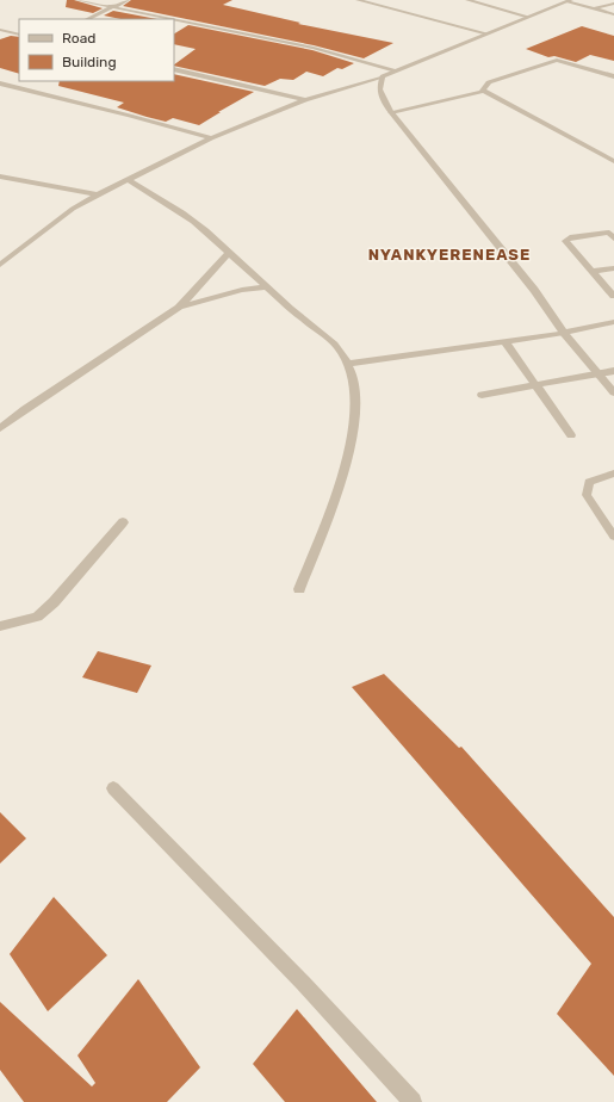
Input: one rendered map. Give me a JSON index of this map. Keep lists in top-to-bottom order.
{
  "districts": ["NYANKYERENEASE"],
  "legend": ["Road", "Building"]
}
